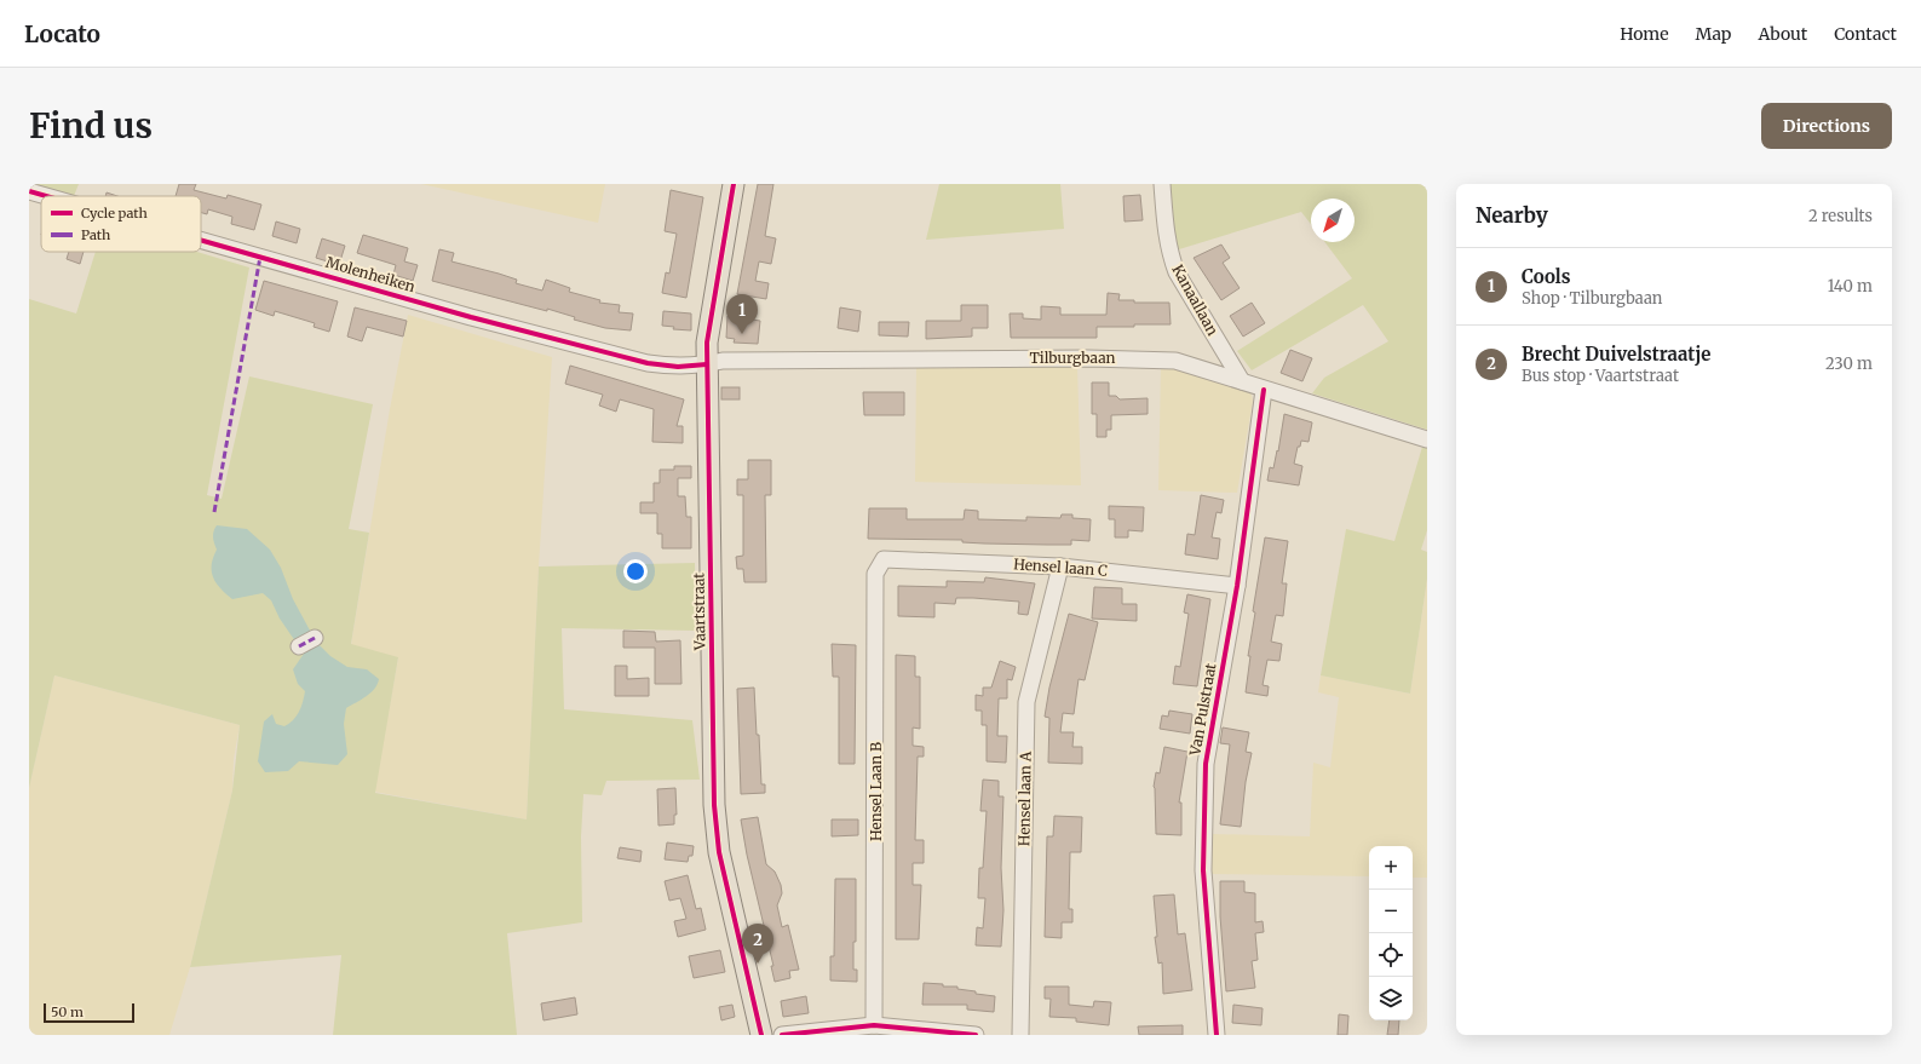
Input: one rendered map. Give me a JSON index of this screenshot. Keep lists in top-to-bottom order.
{
  "streets": {
    "main road": ["Vaartstraat"],
    "street": [
      "Molenheiken",
      "Kanaallaan",
      "Tilburgbaan",
      "Hensel laan C",
      "Van Pulstraat",
      "Hensel Laan B",
      "Hensel laan A"
    ]
  },
  "crossings": [
    ["Molenheiken", "Tilburgbaan"],
    ["Molenheiken", "Vaartstraat"],
    ["Kanaallaan", "Tilburgbaan"],
    ["Tilburgbaan", "Vaartstraat"],
    ["Tilburgbaan", "Van Pulstraat"],
    ["Hensel laan C", "Van Pulstraat"],
    ["Hensel laan C", "Hensel Laan B"],
    ["Hensel laan C", "Hensel laan A"]
  ],
  "legend": ["Cycle path", "Path"],
  "scale_bar": "50 m",
  "north": "bottom left",
  "page": {
    "header": "Locato",
    "nav": [
      "Home",
      "Map",
      "About",
      "Contact"
    ],
    "buttons": "Directions",
    "title": "Find us",
    "heading": ["Nearby", "2 results"],
    "list": [
      {
        "mark": "1",
        "name": "Cools",
        "note": "Shop · Tilburgbaan",
        "value": "140 m"
      },
      {
        "mark": "2",
        "name": "Brecht Duivelstraatje",
        "note": "Bus stop · Vaartstraat",
        "value": "230 m"
      }
    ],
    "pins": ["1", "2"],
    "map_buttons": ["+", "−"],
    "scale": "50 m"
  }
}
